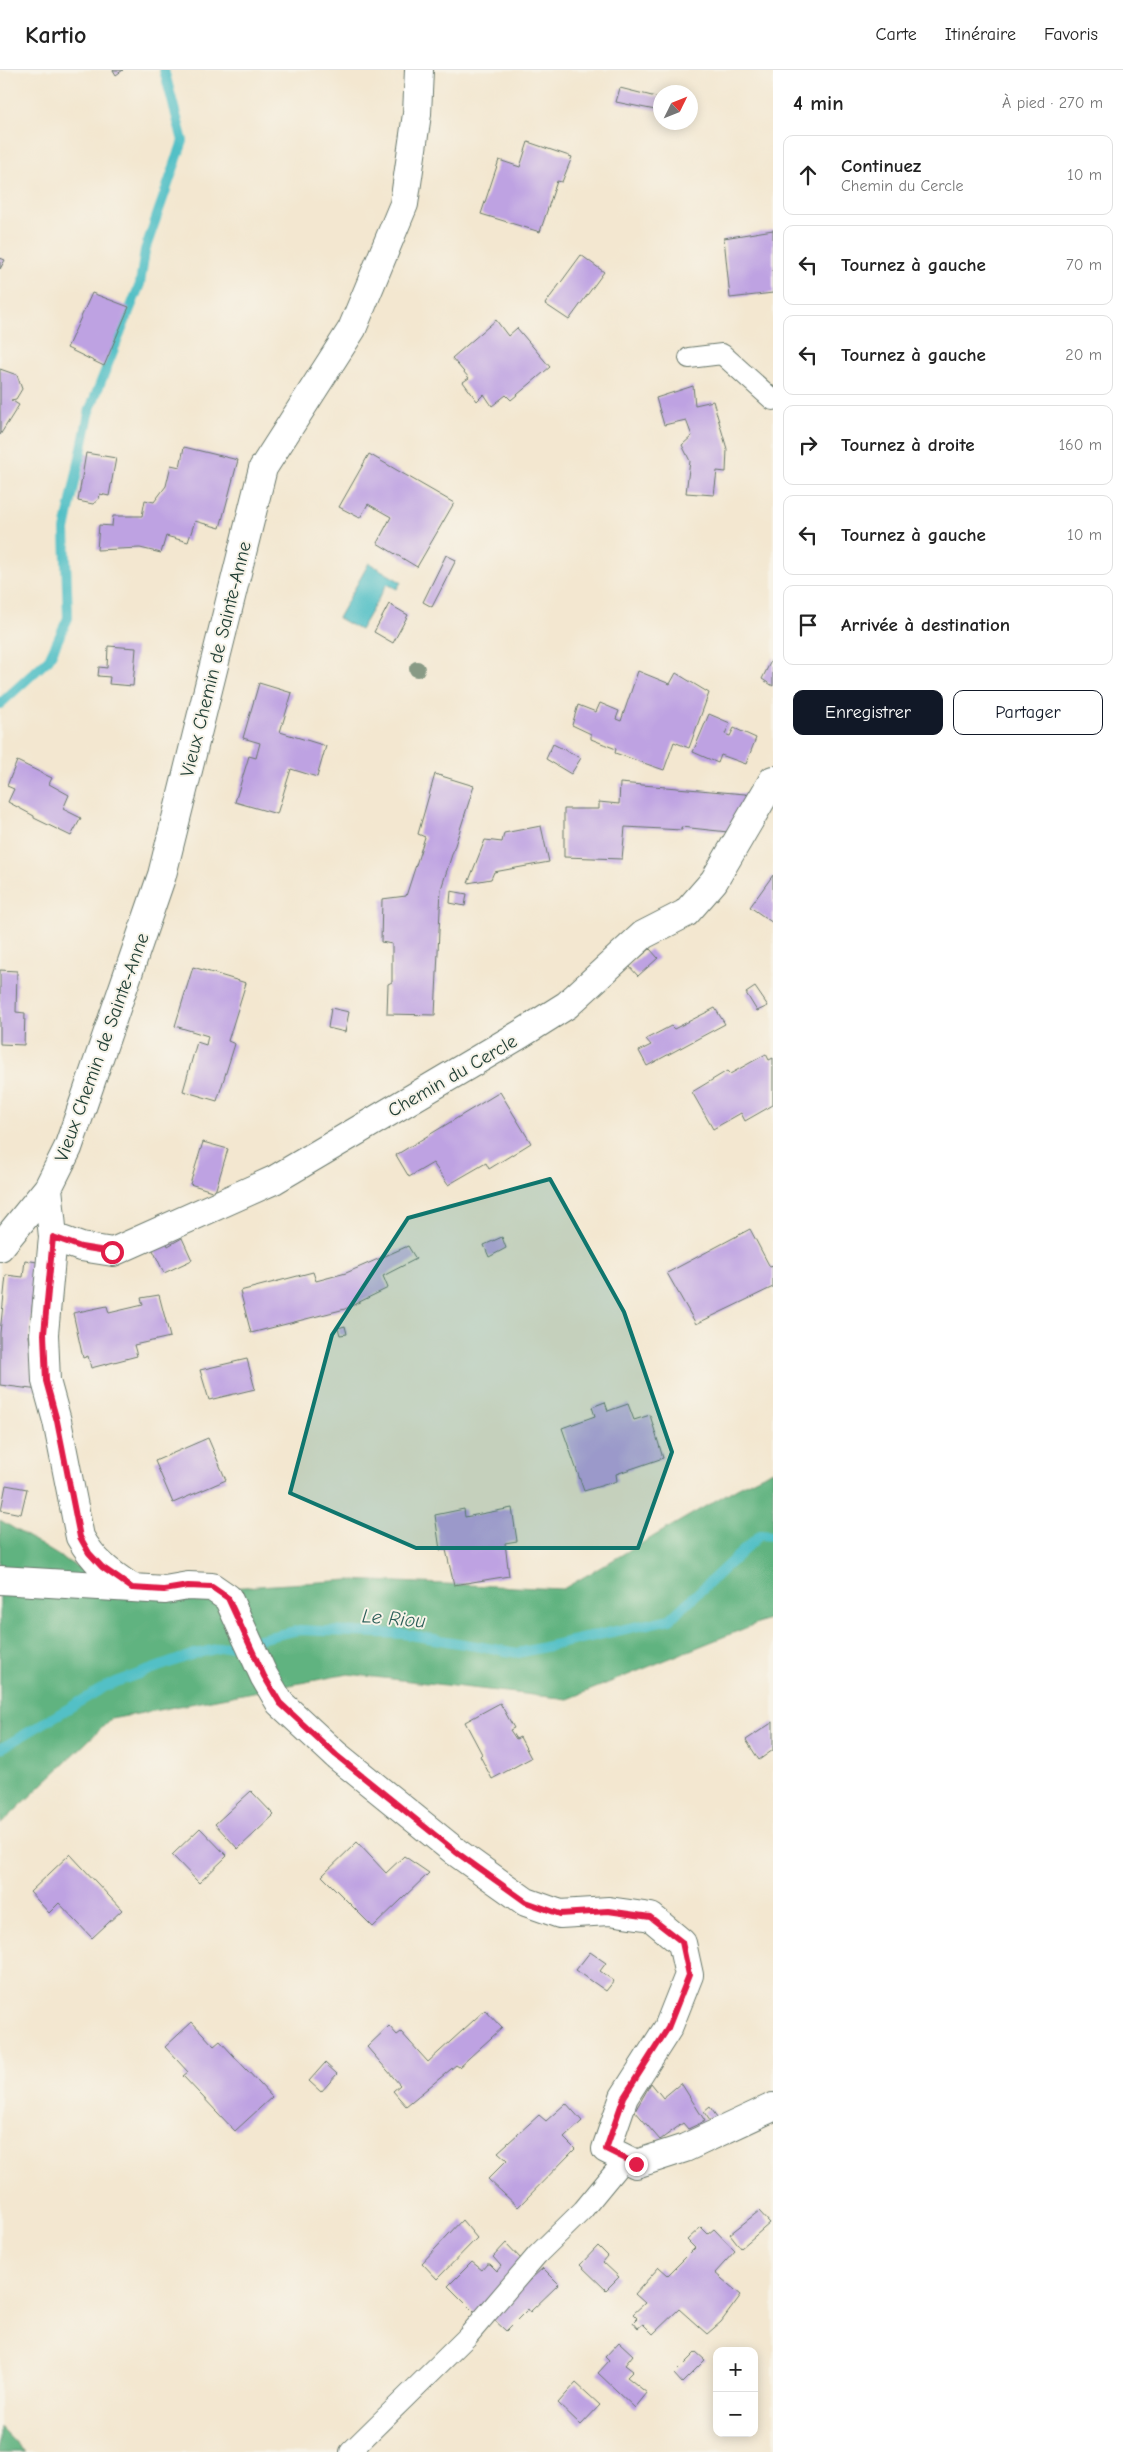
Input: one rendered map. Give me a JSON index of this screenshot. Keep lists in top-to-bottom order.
{
  "streets": {
    "street": ["Vieux Chemin de Sainte-Anne", "Chemin du Cercle"]
  },
  "water": ["Le Riou"],
  "north": "top right",
  "page": {
    "header": "Kartio",
    "nav": ["Carte", "Itinéraire", "Favoris"],
    "heading": ["4 min", "À pied · 270 m"],
    "list": [
      ["Continuez", "Chemin du Cercle", "10 m"],
      ["Tournez à gauche", "70 m"],
      ["Tournez à gauche", "20 m"],
      ["Tournez à droite", "160 m"],
      ["Tournez à gauche", "10 m"],
      "Arrivée à destination"
    ],
    "buttons": ["Enregistrer", "Partager"],
    "map_buttons": ["+", "−"]
  }
}
